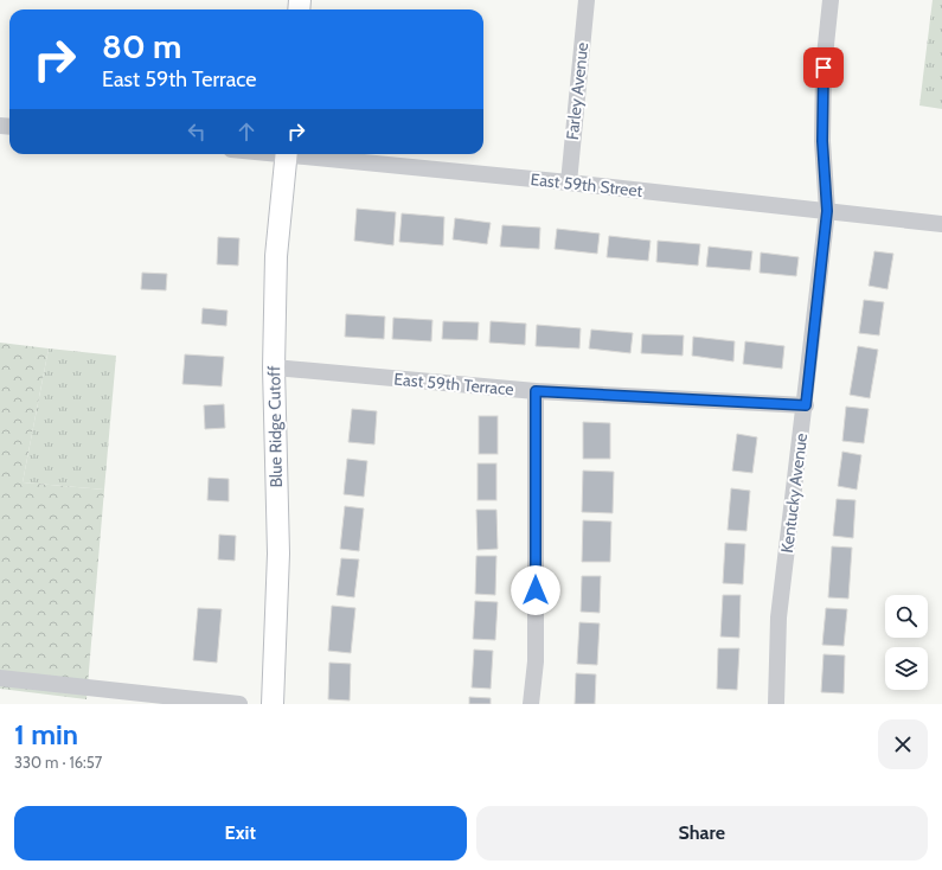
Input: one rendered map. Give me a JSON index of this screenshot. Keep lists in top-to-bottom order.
{
  "streets": {
    "main road": ["Blue Ridge Cutoff"],
    "street": [
      "Farley Avenue",
      "East 59th Street",
      "East 59th Terrace",
      "Kentucky Avenue"
    ]
  },
  "crossings": [
    ["Farley Avenue", "East 59th Street"],
    ["East 59th Street", "Kentucky Avenue"],
    ["East 59th Terrace", "Blue Ridge Cutoff"],
    ["East 59th Terrace", "Kentucky Avenue"]
  ],
  "page": {
    "turn": ["80 m", "East 59th Terrace"],
    "heading": ["1 min", "330 m · 16:57"],
    "buttons": ["Exit", "Share"]
  }
}
